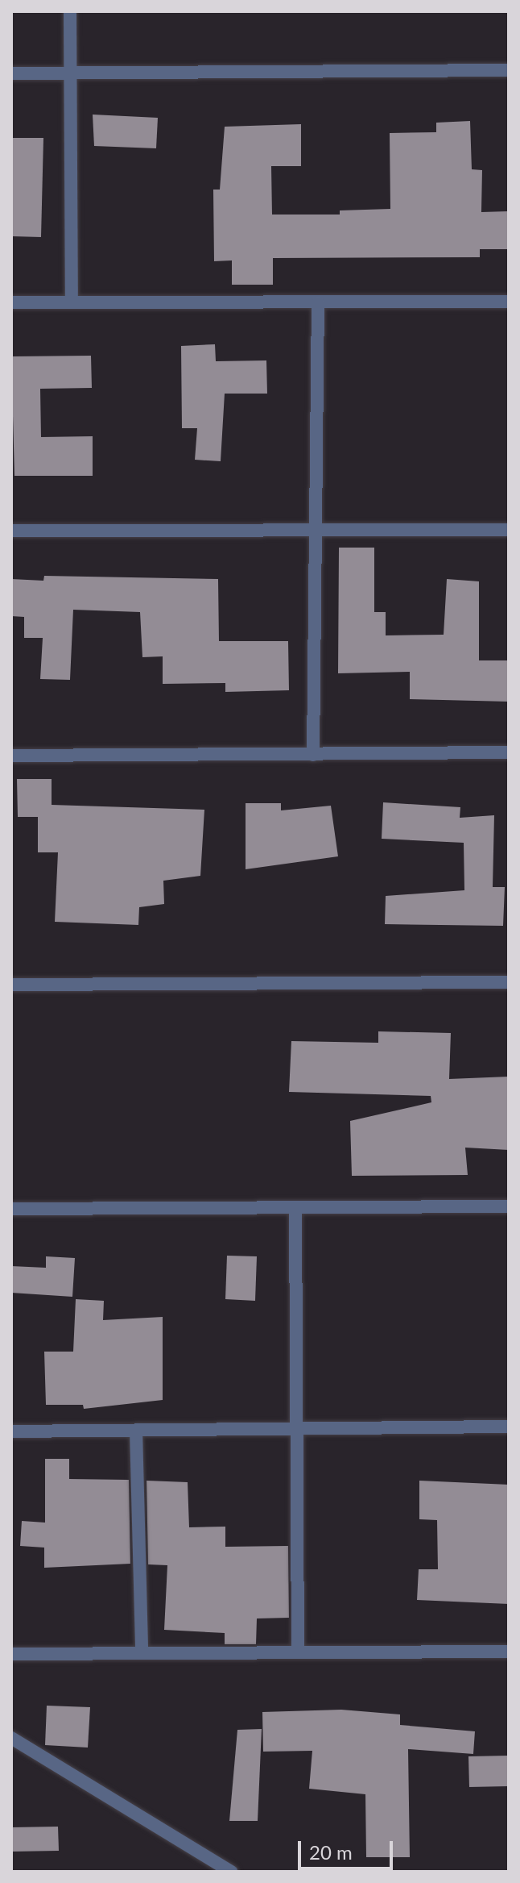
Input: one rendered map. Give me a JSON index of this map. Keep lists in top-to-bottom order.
{
  "scale_bar": "20 m"
}
